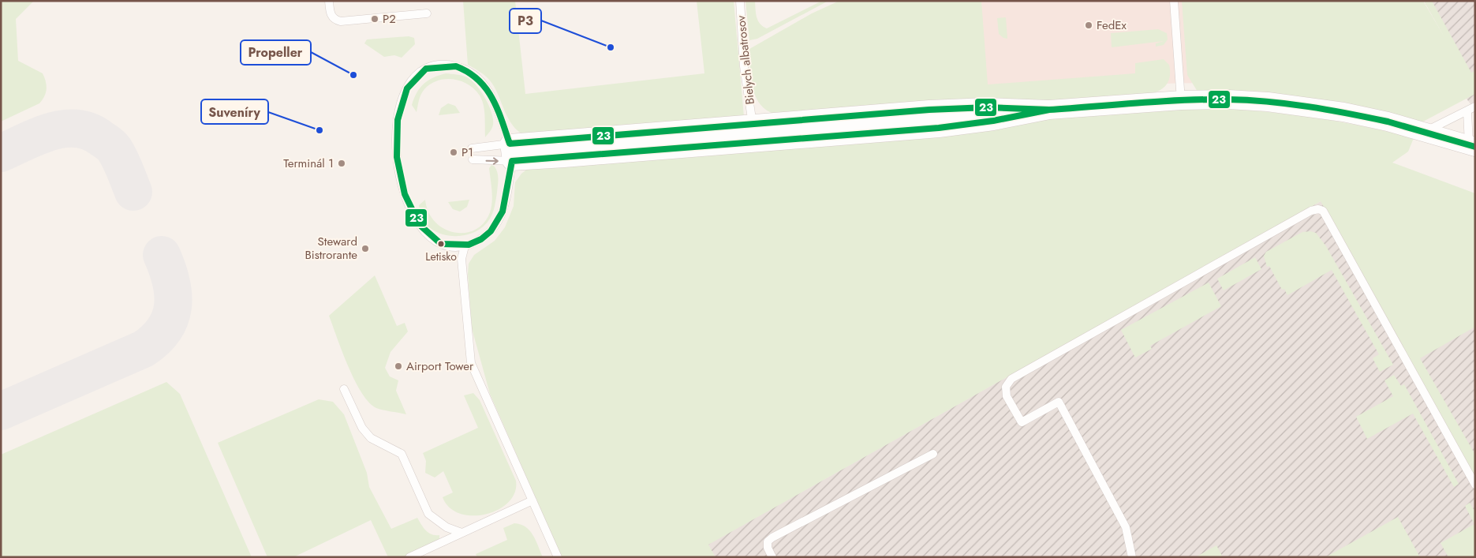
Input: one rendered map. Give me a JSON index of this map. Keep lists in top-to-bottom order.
{
  "streets": {
    "lane": ["Bielych albatrosov"]
  },
  "places": [
    "P2",
    "FedEx",
    "P3",
    "Propeller",
    "Suveníry",
    "P1",
    "Terminál 1",
    "Letisko",
    "Steward Bistrorante",
    "Airport Tower"
  ],
  "lines": ["transit line 23"]
}
